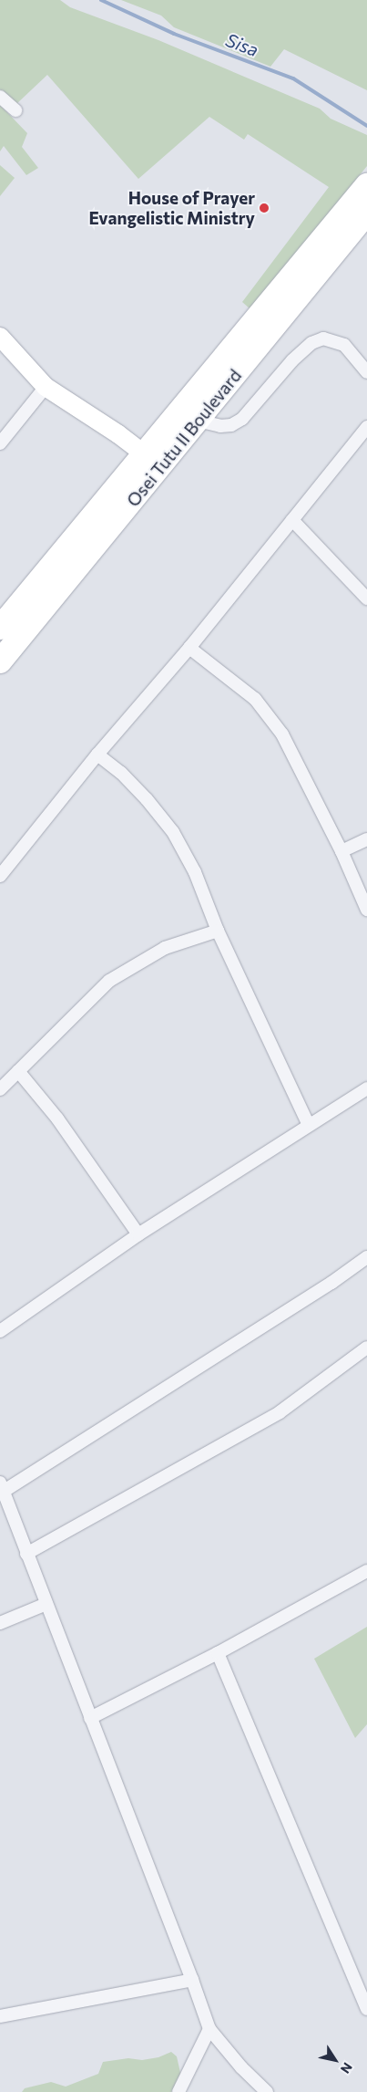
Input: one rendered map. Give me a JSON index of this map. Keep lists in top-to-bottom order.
{
  "streets": {
    "highway": ["Osei Tutu II Boulevard"]
  },
  "water": ["Sisa"],
  "places": ["House of Prayer Evangelistic Ministry"],
  "north": "bottom right"
}
